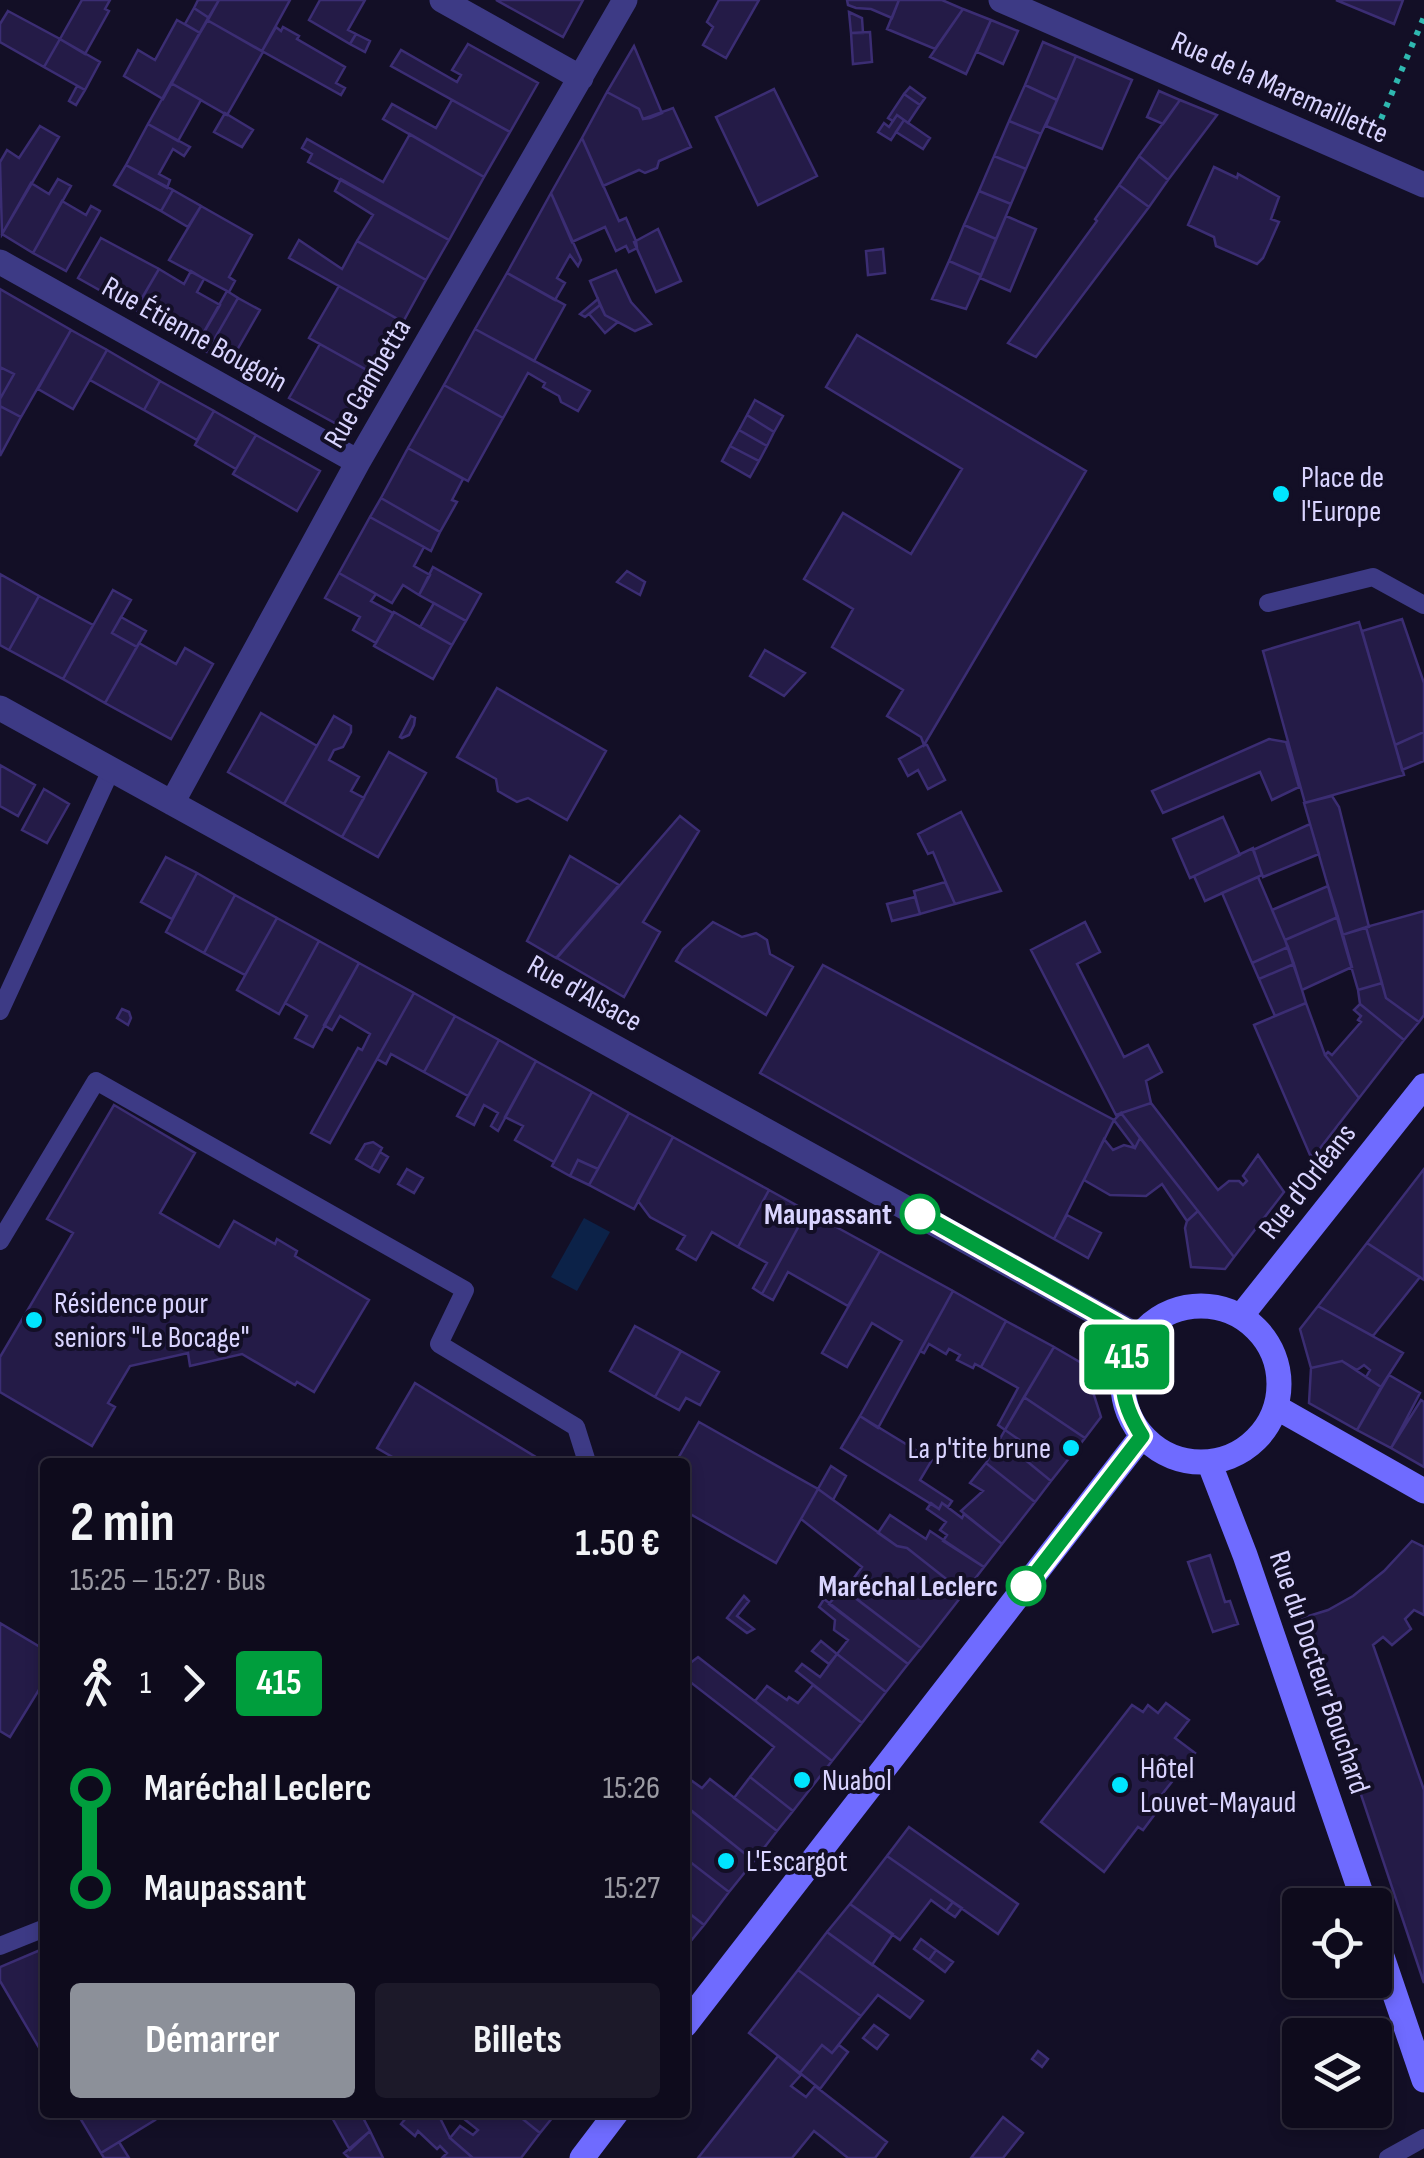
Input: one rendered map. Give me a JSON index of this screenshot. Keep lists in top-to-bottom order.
{
  "streets": {
    "street": [
      "Rue de la Maremaillette",
      "Rue Étienne Bougoin",
      "Rue Gambetta",
      "Rue d'Alsace",
      "Rue d'Orléans",
      "Rue du Docteur Bouchard"
    ]
  },
  "crossings": [
    ["Rue Étienne Bougoin", "Rue Gambetta"],
    ["Rue Gambetta", "Rue d'Alsace"],
    ["Rue d'Alsace", "Rue d'Orléans"],
    ["Rue d'Alsace", "Rue du Docteur Bouchard"],
    ["Rue d'Orléans", "Rue du Docteur Bouchard"]
  ],
  "places": [
    "Place de l'Europe",
    "Maupassant",
    "Résidence pour seniors \"Le Bocage\"",
    "La p'tite brune",
    "Maréchal Leclerc",
    "Nuabol",
    "Hôtel Louvet-Mayaud",
    "L'Escargot"
  ],
  "lines": ["bus line 415"],
  "page": {
    "on_map": "415",
    "heading": ["2 min", "15:25 – 15:27 · Bus", "1.50 €"],
    "legs": ["1", "415"],
    "list": [
      {
        "name": "Maréchal Leclerc",
        "value": "15:26"
      },
      {
        "name": "Maupassant",
        "value": "15:27"
      }
    ],
    "buttons": ["Démarrer", "Billets"]
  }
}
